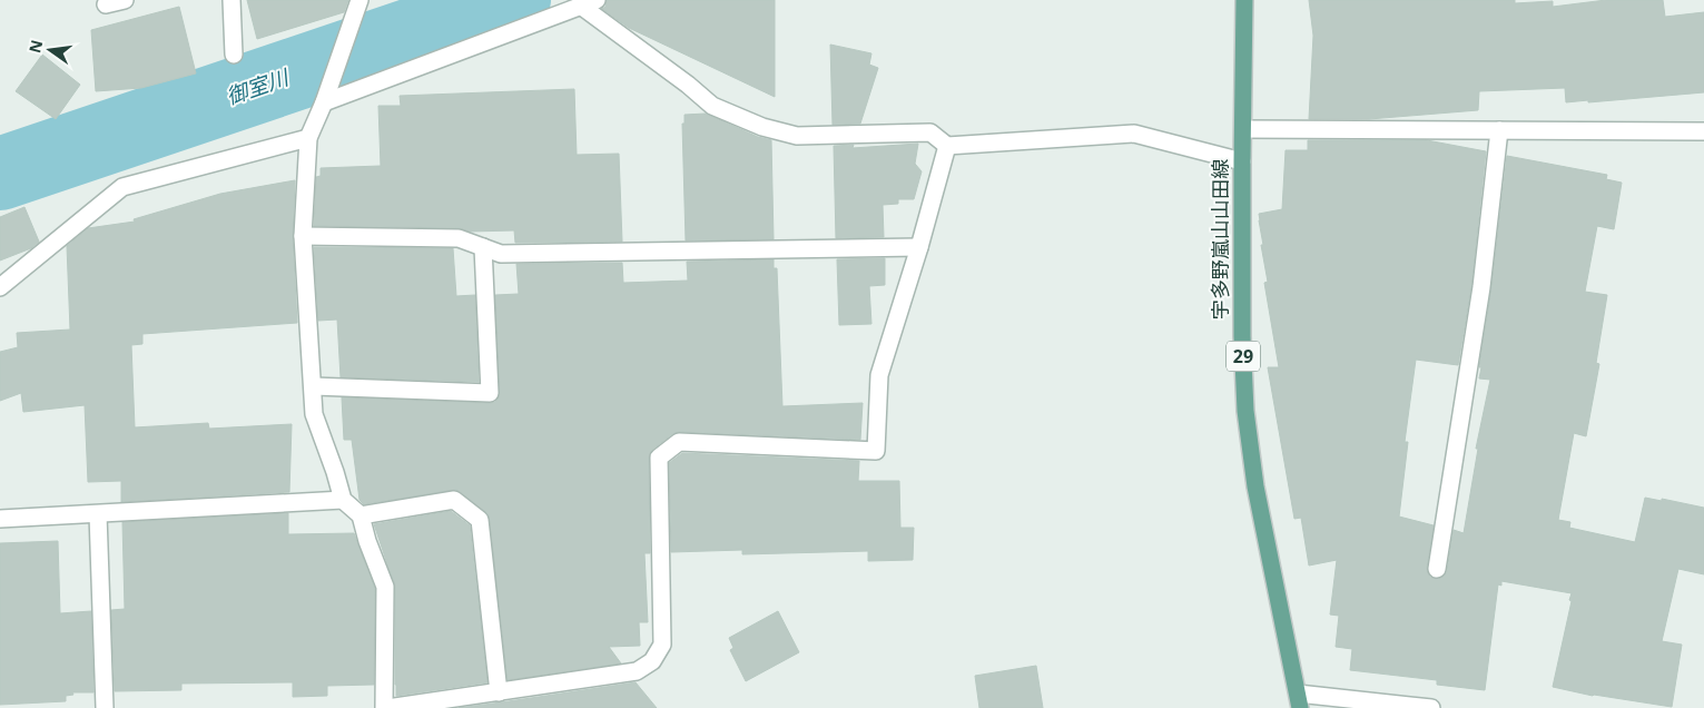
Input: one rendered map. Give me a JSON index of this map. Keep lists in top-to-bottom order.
{
  "streets": {
    "main road": ["宇多野嵐山山田線", "29"]
  },
  "water": ["御室川"],
  "north": "left"
}
